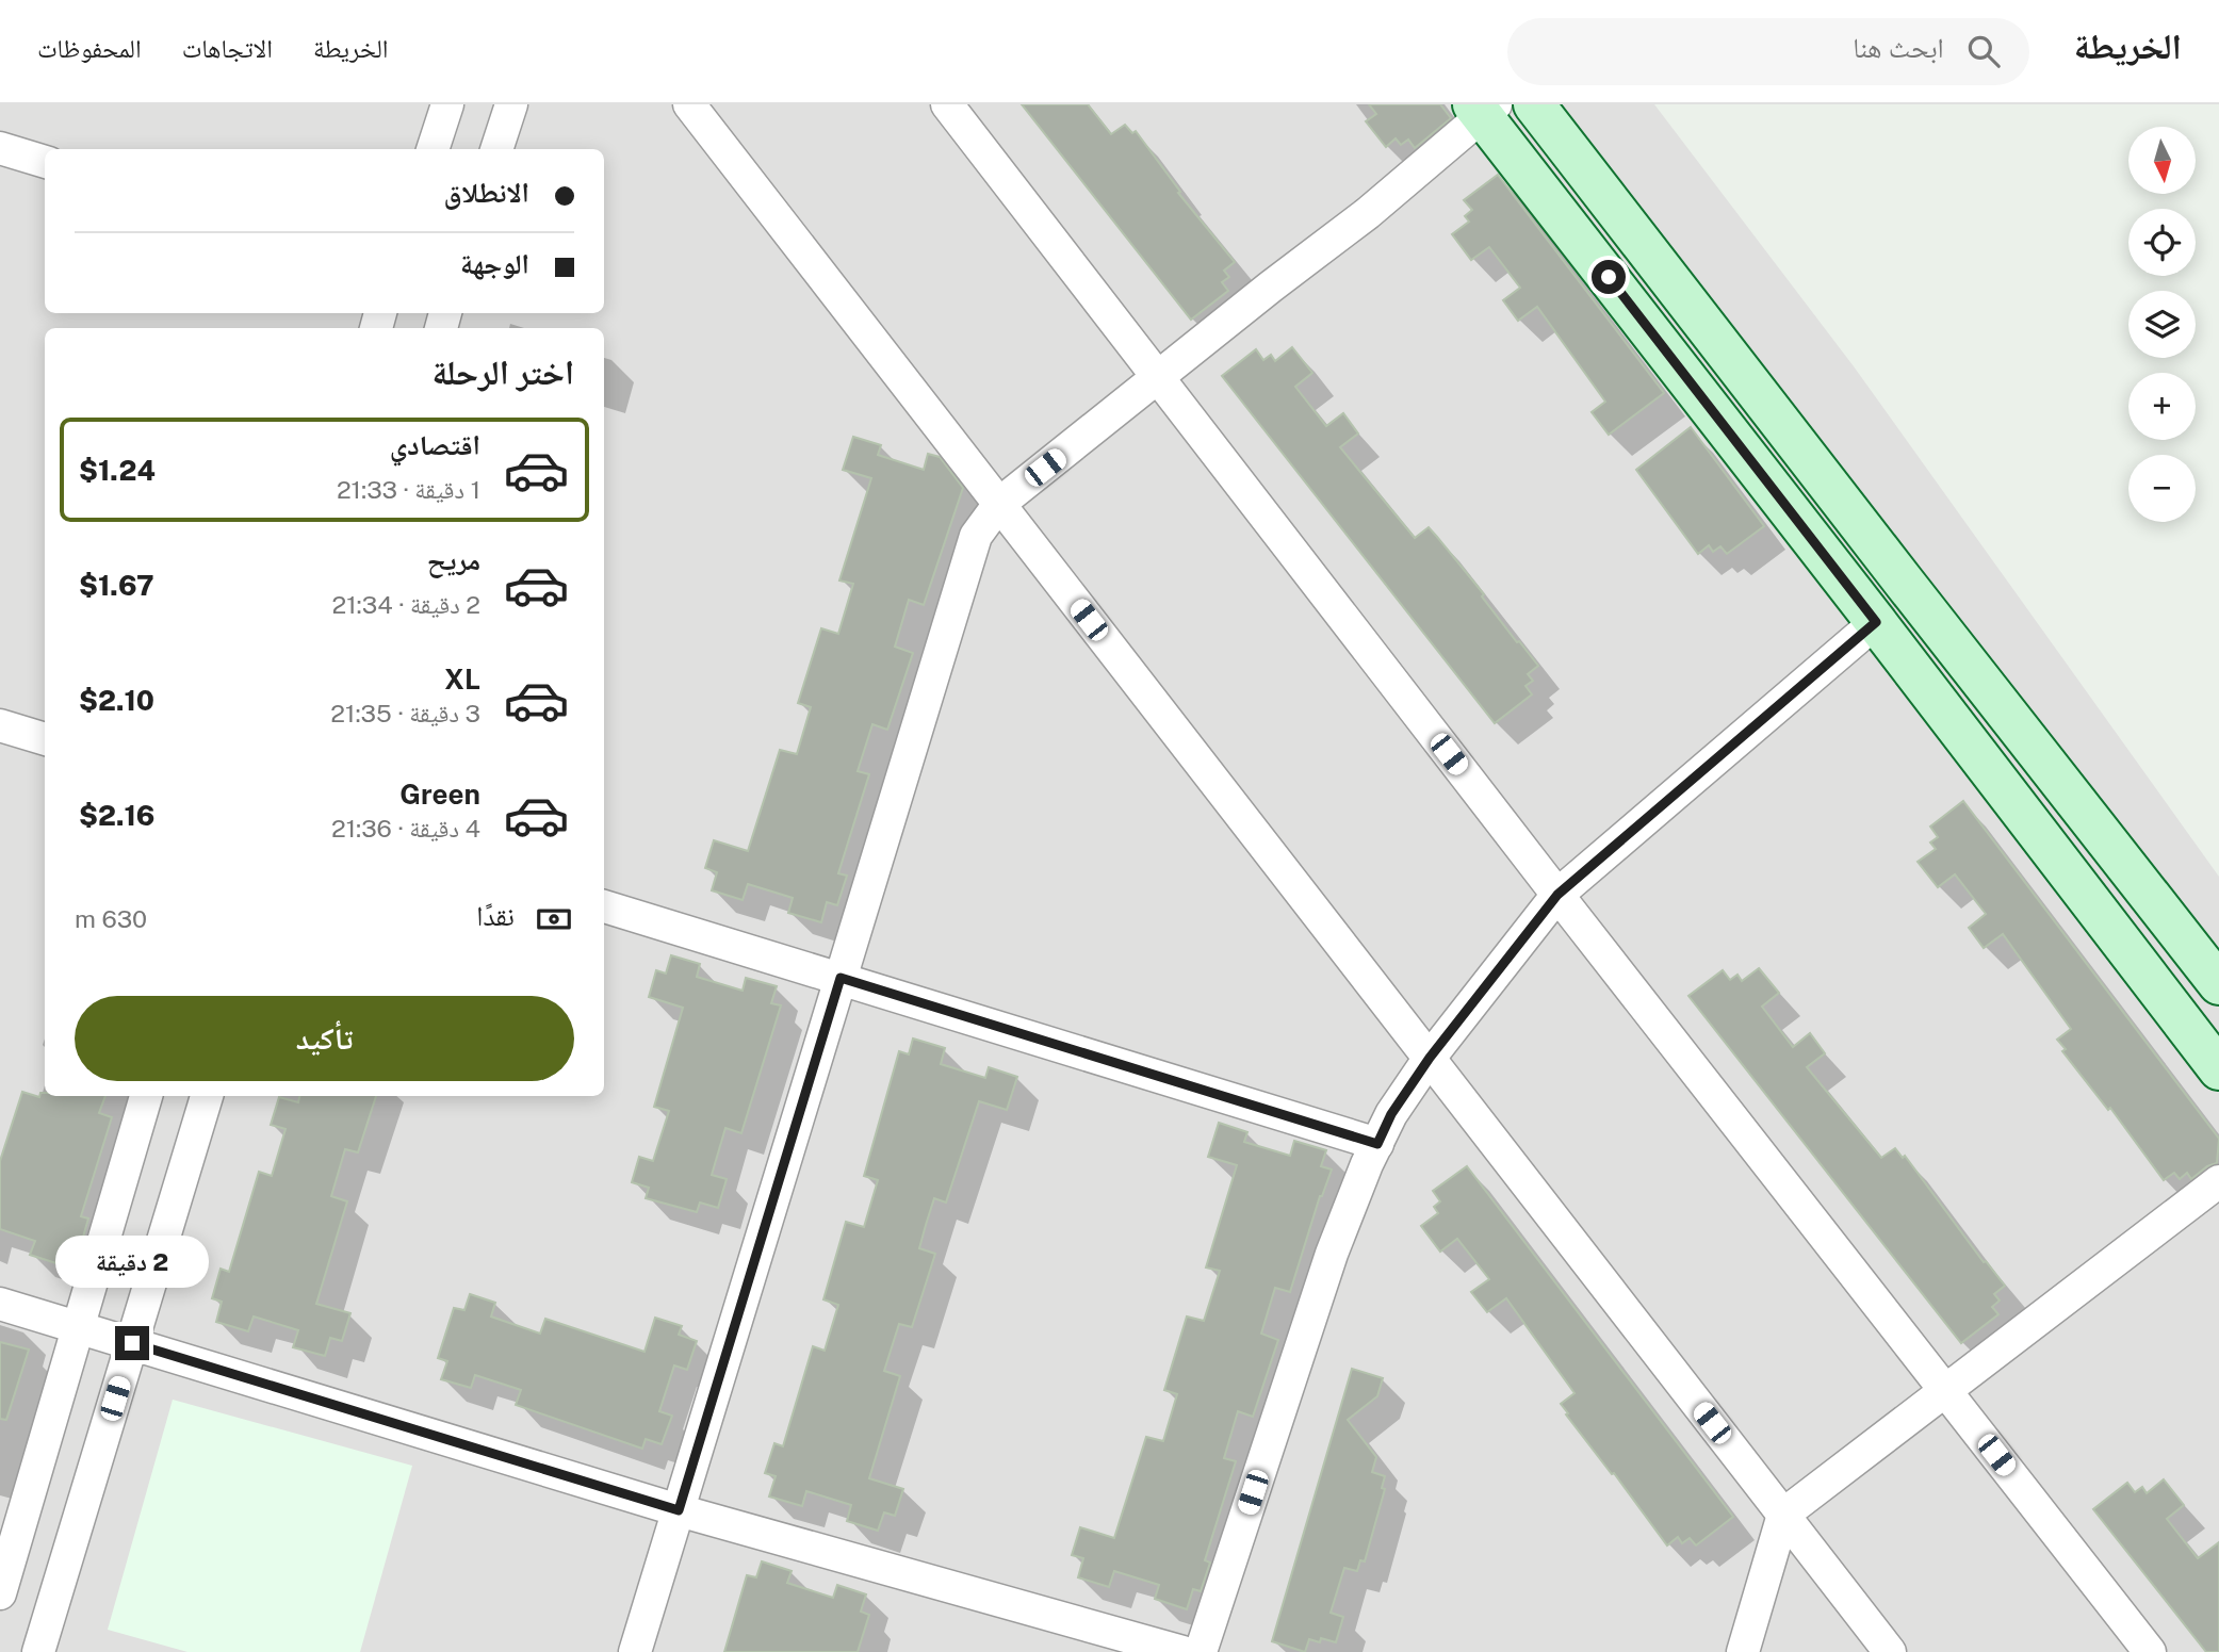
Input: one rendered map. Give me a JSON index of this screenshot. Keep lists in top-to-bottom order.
{
  "north": "bottom",
  "page": {
    "header": "الخريطة",
    "search": "ابحث هنا",
    "nav": ["الخريطة", "الاتجاهات", "المحفوظات"],
    "map_buttons": ["+", "−"],
    "banner": ["الانطلاق", "الوجهة"],
    "heading": "اختر الرحلة",
    "list": [
      {
        "name": "اقتصادي",
        "note": "1 دقيقة · 21:33",
        "value": "$1.24"
      },
      {
        "name": "مريح",
        "note": "2 دقيقة · 21:34",
        "value": "$1.67"
      },
      {
        "name": "XL",
        "note": "3 دقيقة · 21:35",
        "value": "$2.10"
      },
      {
        "name": "Green",
        "note": "4 دقيقة · 21:36",
        "value": "$2.16"
      }
    ],
    "pay": ["نقدًا", "630 m"],
    "buttons": "تأكيد",
    "bubble": "2 دقيقة"
  }
}
